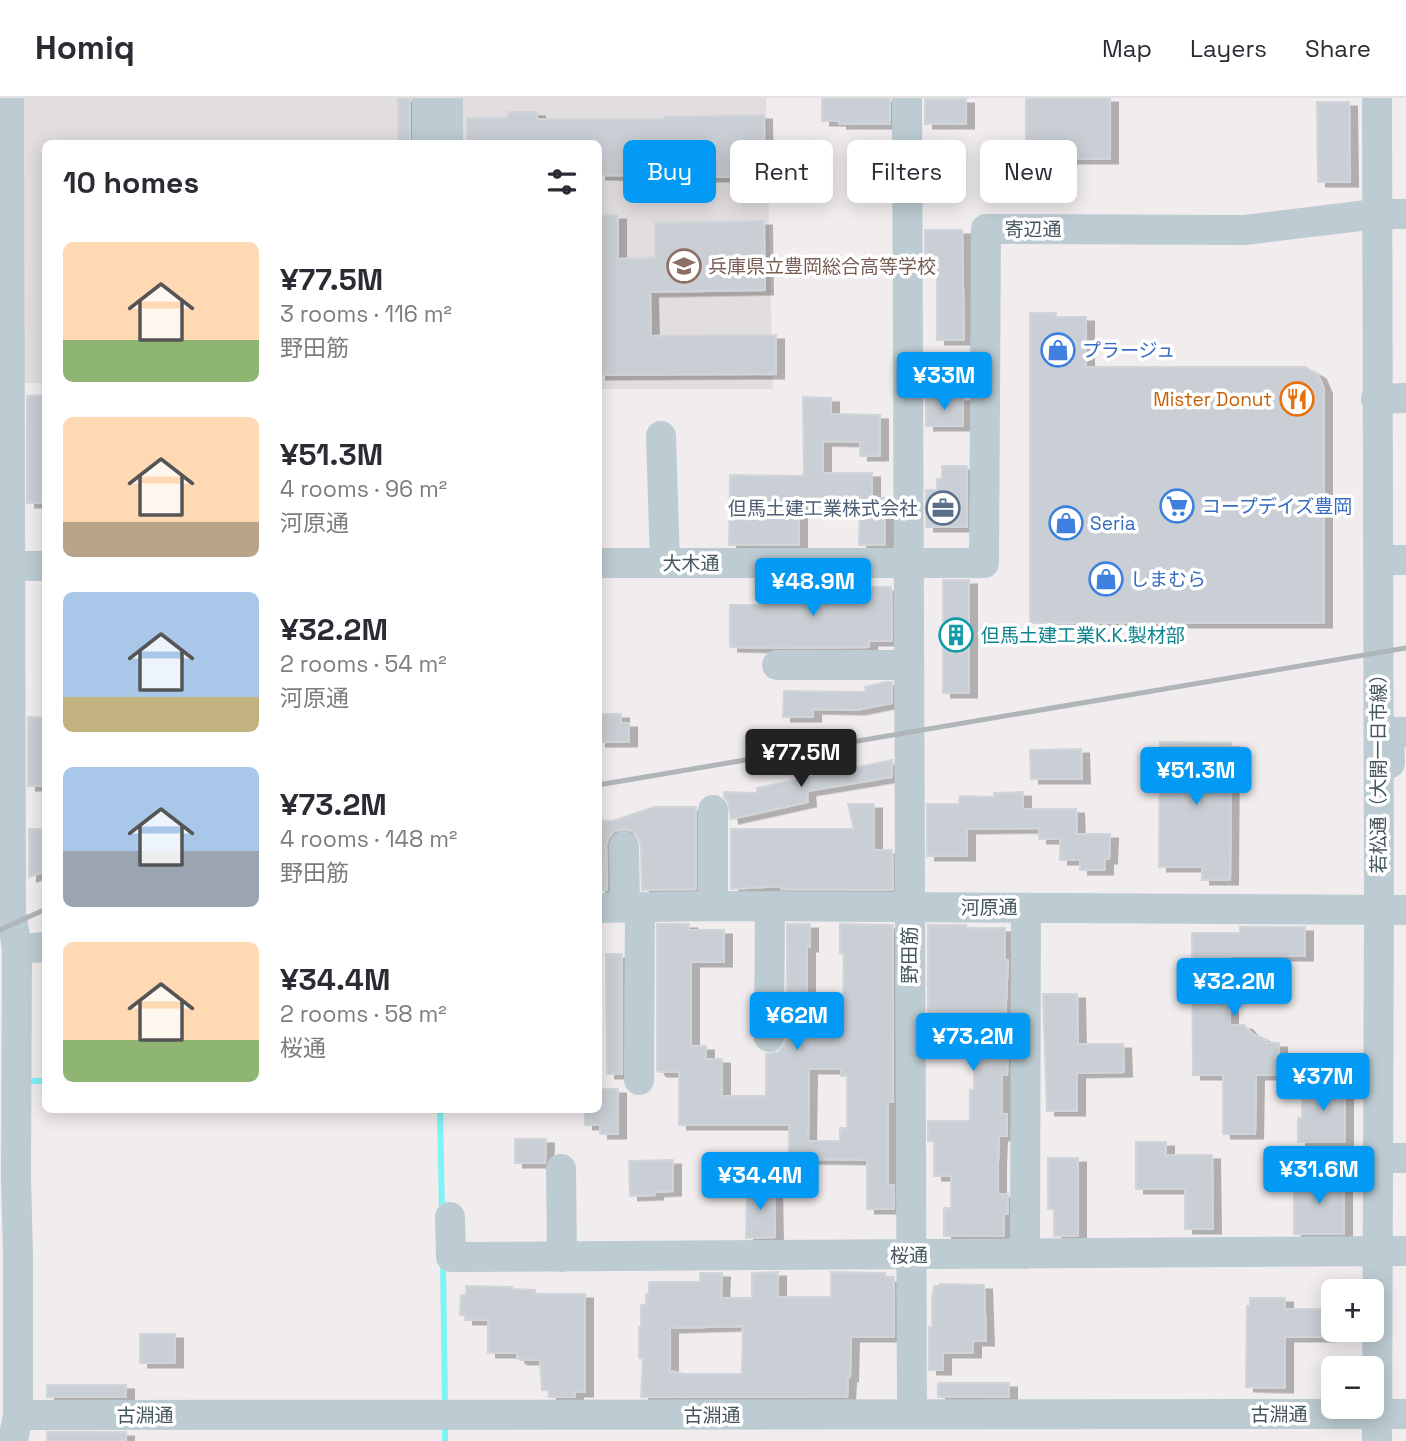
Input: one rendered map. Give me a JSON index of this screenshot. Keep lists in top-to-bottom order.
{
  "streets": {
    "street": [
      "寄辺通",
      "大木通",
      "若松通（大開一日市線）",
      "河原通",
      "野田筋",
      "桜通",
      "古淵通"
    ]
  },
  "crossings": [
    ["寄辺通", "大木通"],
    ["寄辺通", "若松通（大開一日市線）"],
    ["寄辺通", "野田筋"],
    ["大木通", "野田筋"],
    ["若松通（大開一日市線）", "河原通"],
    ["若松通（大開一日市線）", "桜通"],
    ["若松通（大開一日市線）", "古淵通"],
    ["河原通", "野田筋"],
    ["野田筋", "桜通"],
    ["野田筋", "古淵通"]
  ],
  "places": {
    "school or university": ["兵庫県立豊岡総合高等学校"],
    "shop": ["プラージュ", "Seria", "しまむら"],
    "restaurant": ["Mister Donut"],
    "supermarket": ["コープデイズ豊岡"],
    "office": ["但馬土建工業株式会社"],
    "building": ["但馬土建工業K.K.製材部"]
  },
  "page": {
    "header": "Homiq",
    "nav": ["Map", "Layers", "Share"],
    "chip": [
      "Buy",
      "Rent",
      "Filters",
      "New"
    ],
    "heading": "10 homes",
    "list": [
      {
        "name": "¥77.5M",
        "note": "3 rooms · 116 m² · 野田筋"
      },
      {
        "name": "¥51.3M",
        "note": "4 rooms · 96 m² · 河原通"
      },
      {
        "name": "¥32.2M",
        "note": "2 rooms · 54 m² · 河原通"
      },
      {
        "name": "¥73.2M",
        "note": "4 rooms · 148 m² · 野田筋"
      },
      {
        "name": "¥34.4M",
        "note": "2 rooms · 58 m² · 桜通"
      }
    ],
    "price": [
      "¥33M",
      "¥48.9M",
      "¥77.5M",
      "¥51.3M",
      "¥32.2M",
      "¥62M",
      "¥73.2M",
      "¥37M",
      "¥31.6M",
      "¥34.4M"
    ],
    "map_buttons": ["+", "−"]
  }
}
